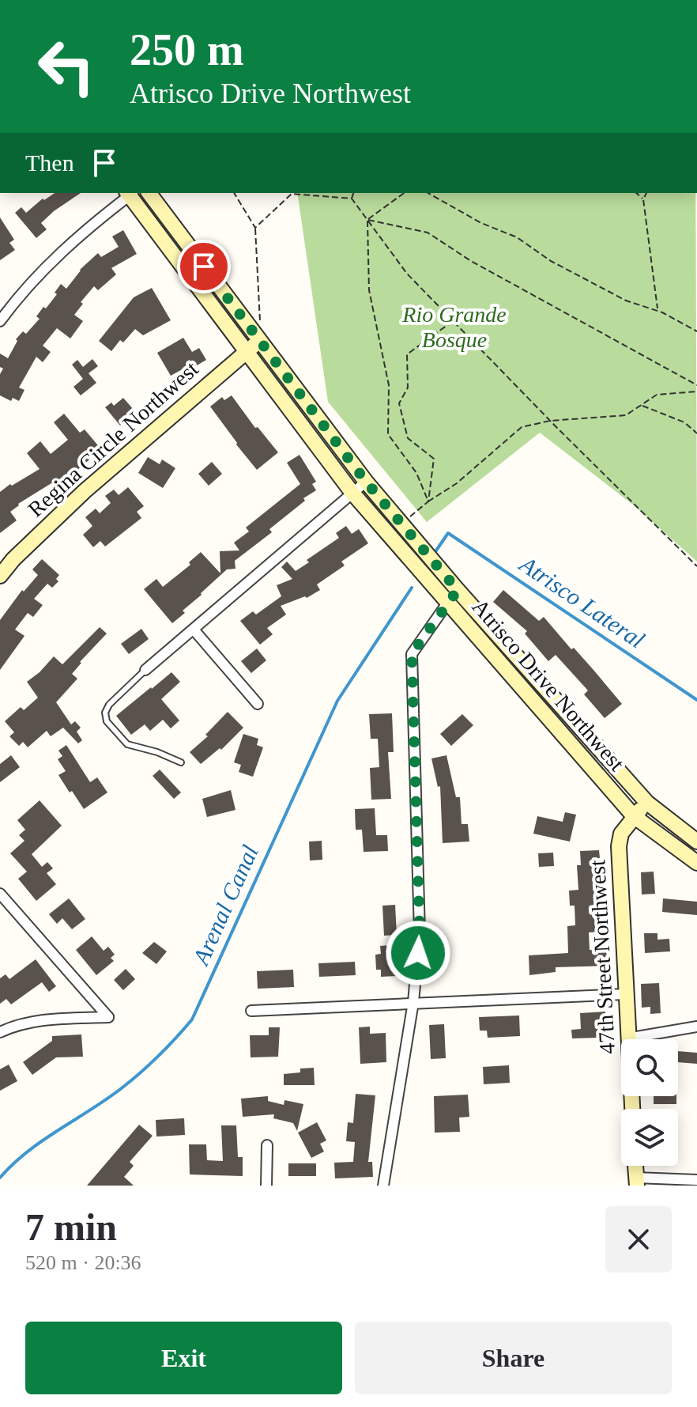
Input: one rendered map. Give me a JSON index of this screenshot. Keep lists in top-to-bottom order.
{
  "streets": {
    "main road": ["Regina Circle Northwest", "Atrisco Drive Northwest", "47th Street Northwest"]
  },
  "crossings": [
    ["Regina Circle Northwest", "Atrisco Drive Northwest"],
    ["Atrisco Drive Northwest", "47th Street Northwest"]
  ],
  "water": ["Atrisco Lateral", "Arenal Canal"],
  "parks": ["Rio Grande Bosque"],
  "page": {
    "turn": ["250 m", "Atrisco Drive Northwest"],
    "then": "Then",
    "heading": ["7 min", "520 m · 20:36"],
    "buttons": ["Exit", "Share"]
  }
}
